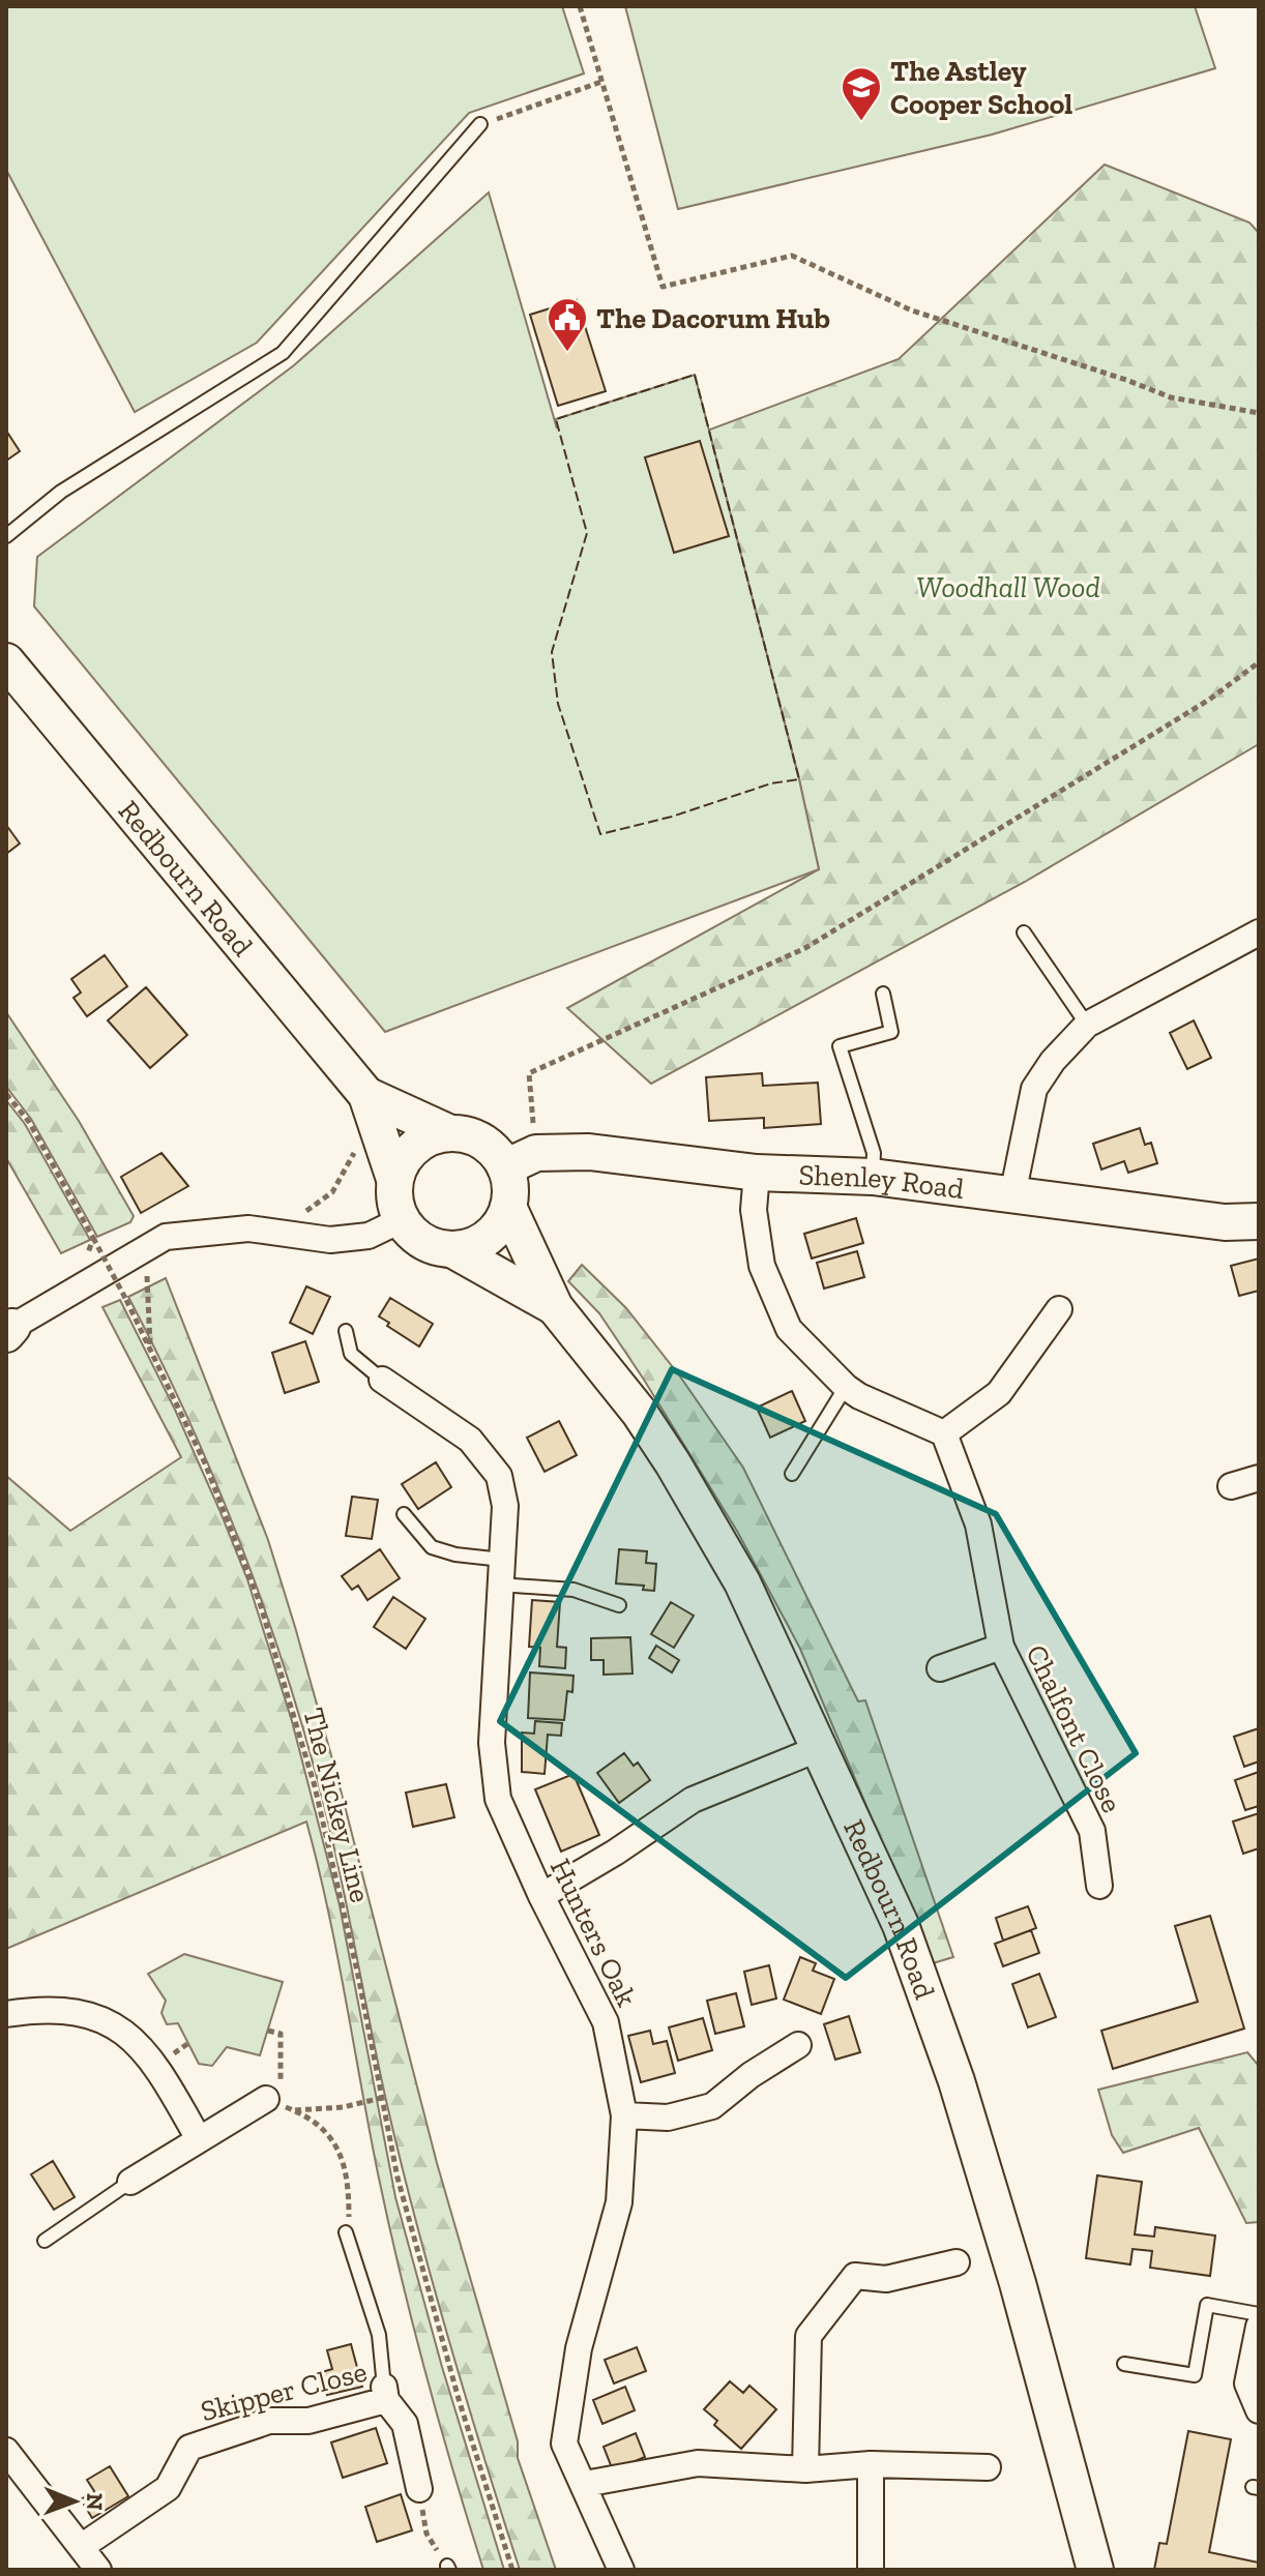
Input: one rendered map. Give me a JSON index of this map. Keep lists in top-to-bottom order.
{
  "streets": {
    "main road": ["Redbourn Road", "Shenley Road"],
    "street": ["Chalfont Close", "Hunters Oak", "Skipper Close"],
    "path": ["The Nickey Line"]
  },
  "crossings": [
    ["Redbourn Road", "Shenley Road"]
  ],
  "parks": ["Woodhall Wood"],
  "places": {
    "school or university": ["The Astley Cooper School"],
    "public building": ["The Dacorum Hub"]
  },
  "north": "right"
}
